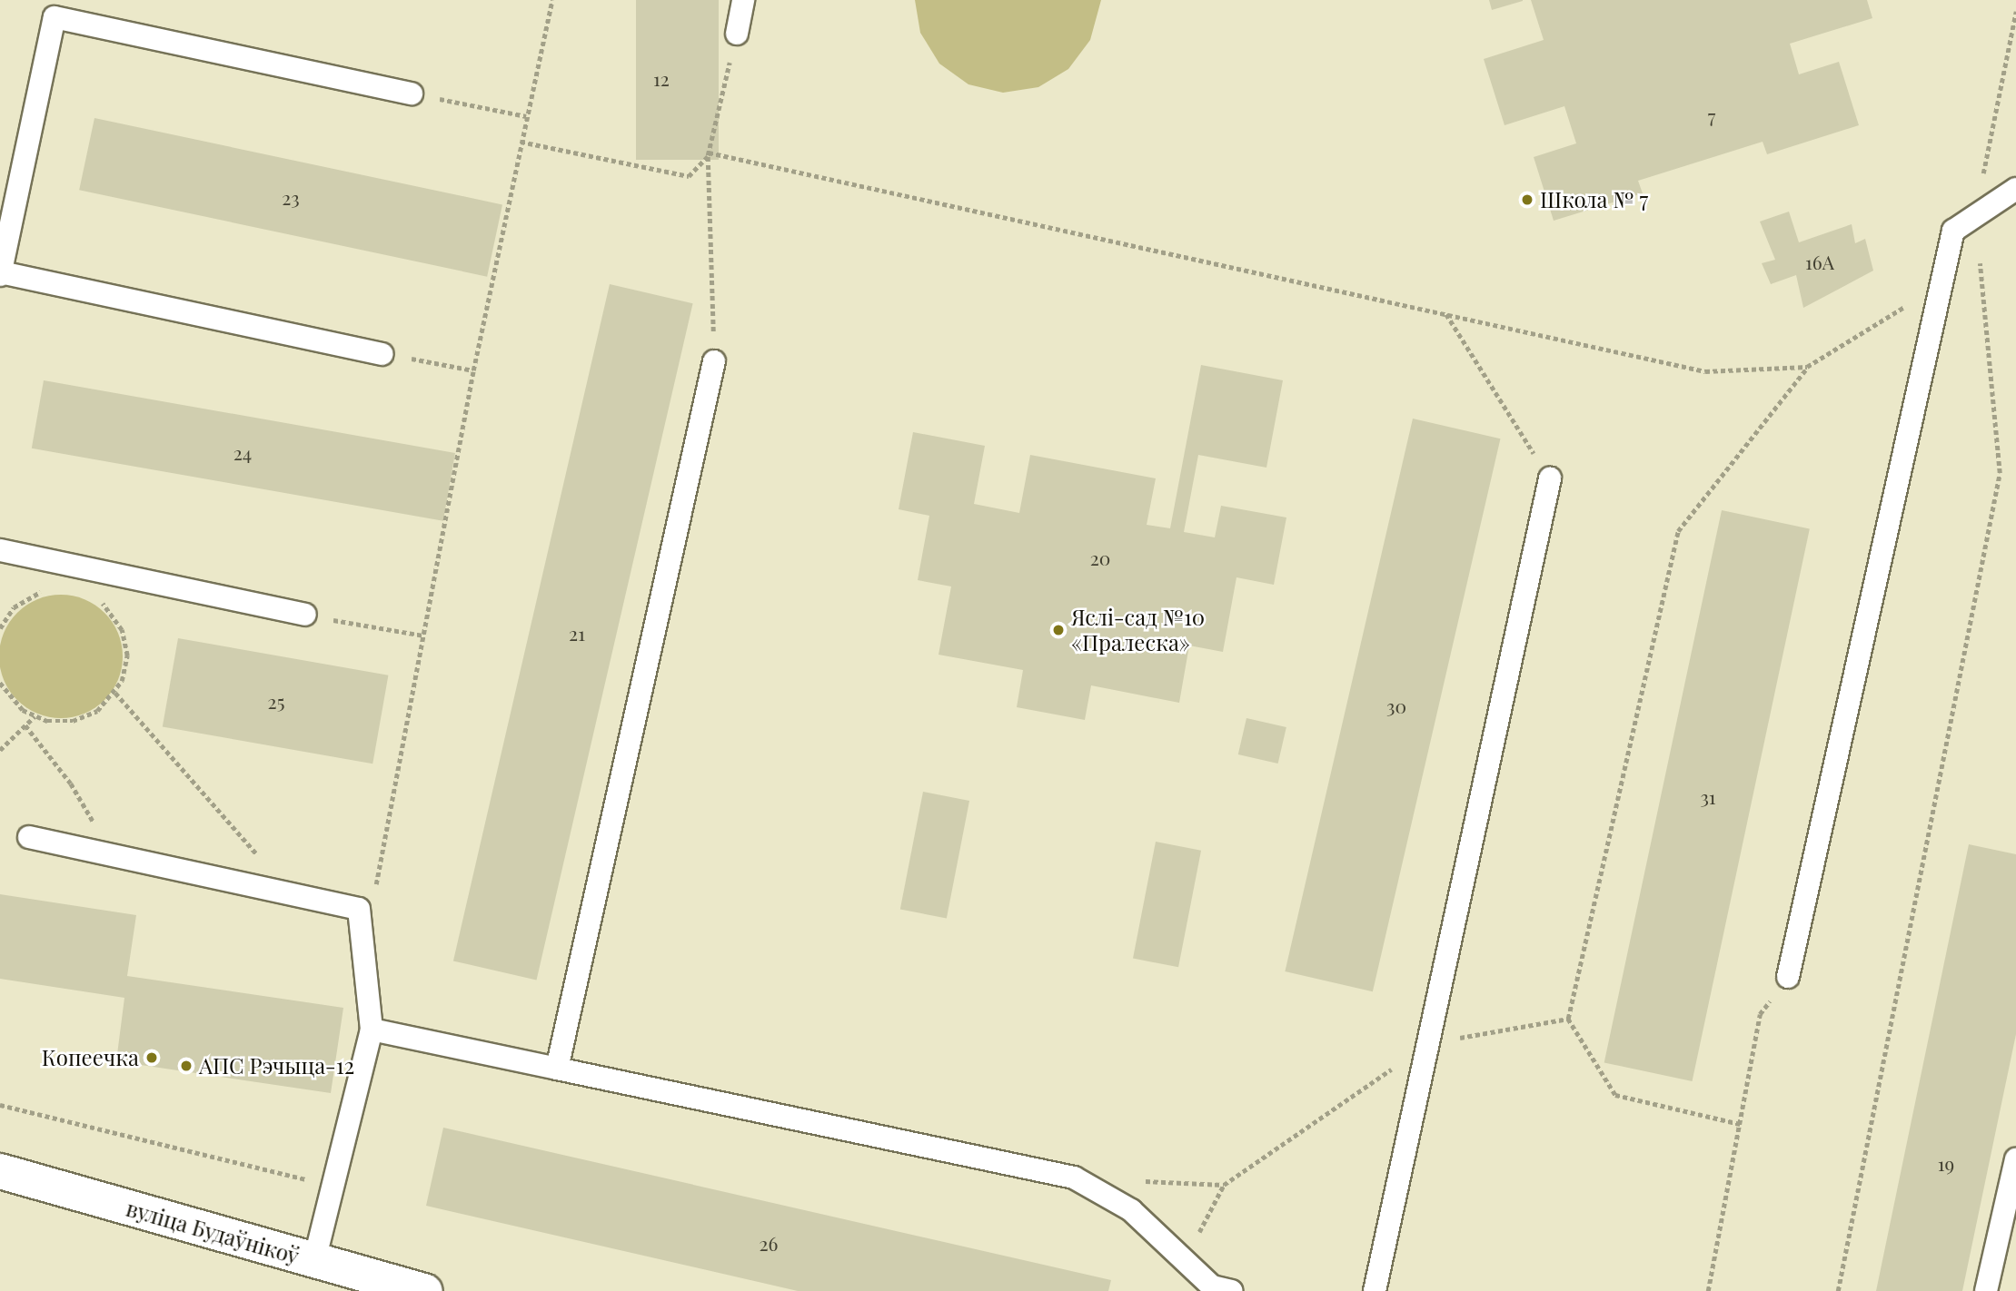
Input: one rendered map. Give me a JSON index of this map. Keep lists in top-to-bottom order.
{
  "streets": {
    "street": ["вуліца Будаўнікоў"]
  },
  "places": [
    "Школа № 7",
    "Яслі-сад №10 «Пралеска»",
    "Копеечка",
    "АПС Рэчыца-12"
  ],
  "house_numbers": [
    "12",
    "7",
    "23",
    "16А",
    "24",
    "20",
    "21",
    "25",
    "30",
    "31",
    "19",
    "26"
  ]
}
